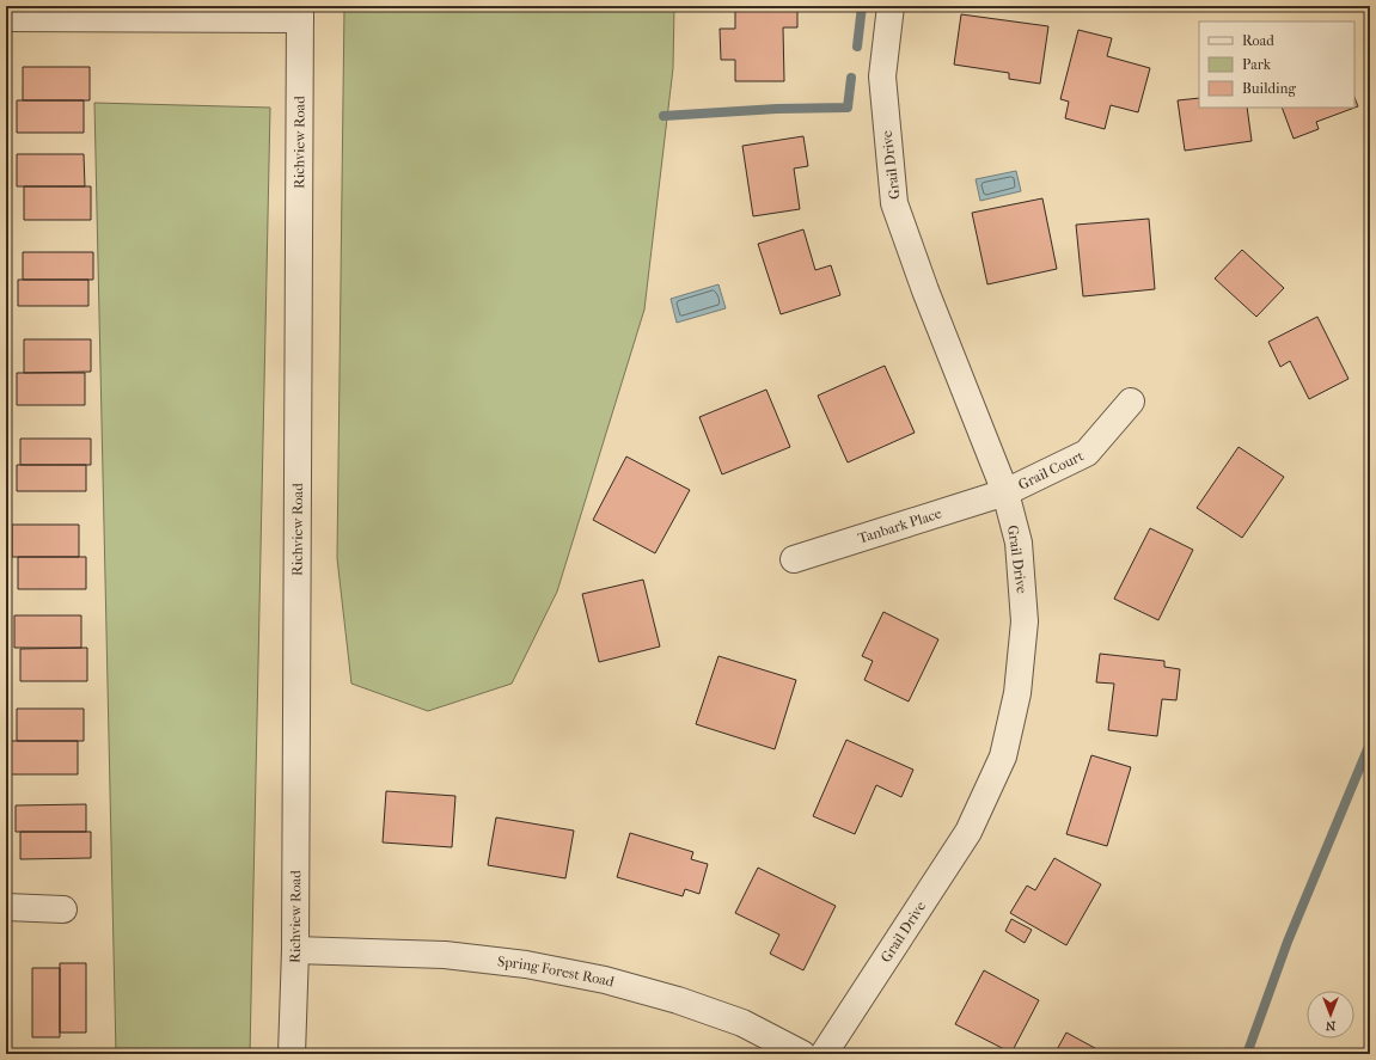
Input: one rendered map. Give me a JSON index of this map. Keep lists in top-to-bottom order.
{
  "streets": {
    "street": [
      "Richview Road",
      "Grail Drive",
      "Grail Court",
      "Tanbark Place",
      "Spring Forest Road"
    ]
  },
  "crossings": [
    ["Richview Road", "Spring Forest Road"],
    ["Grail Drive", "Grail Court"],
    ["Grail Drive", "Tanbark Place"],
    ["Grail Court", "Tanbark Place"]
  ],
  "legend": ["Road", "Park", "Building"],
  "north": "bottom"
}
